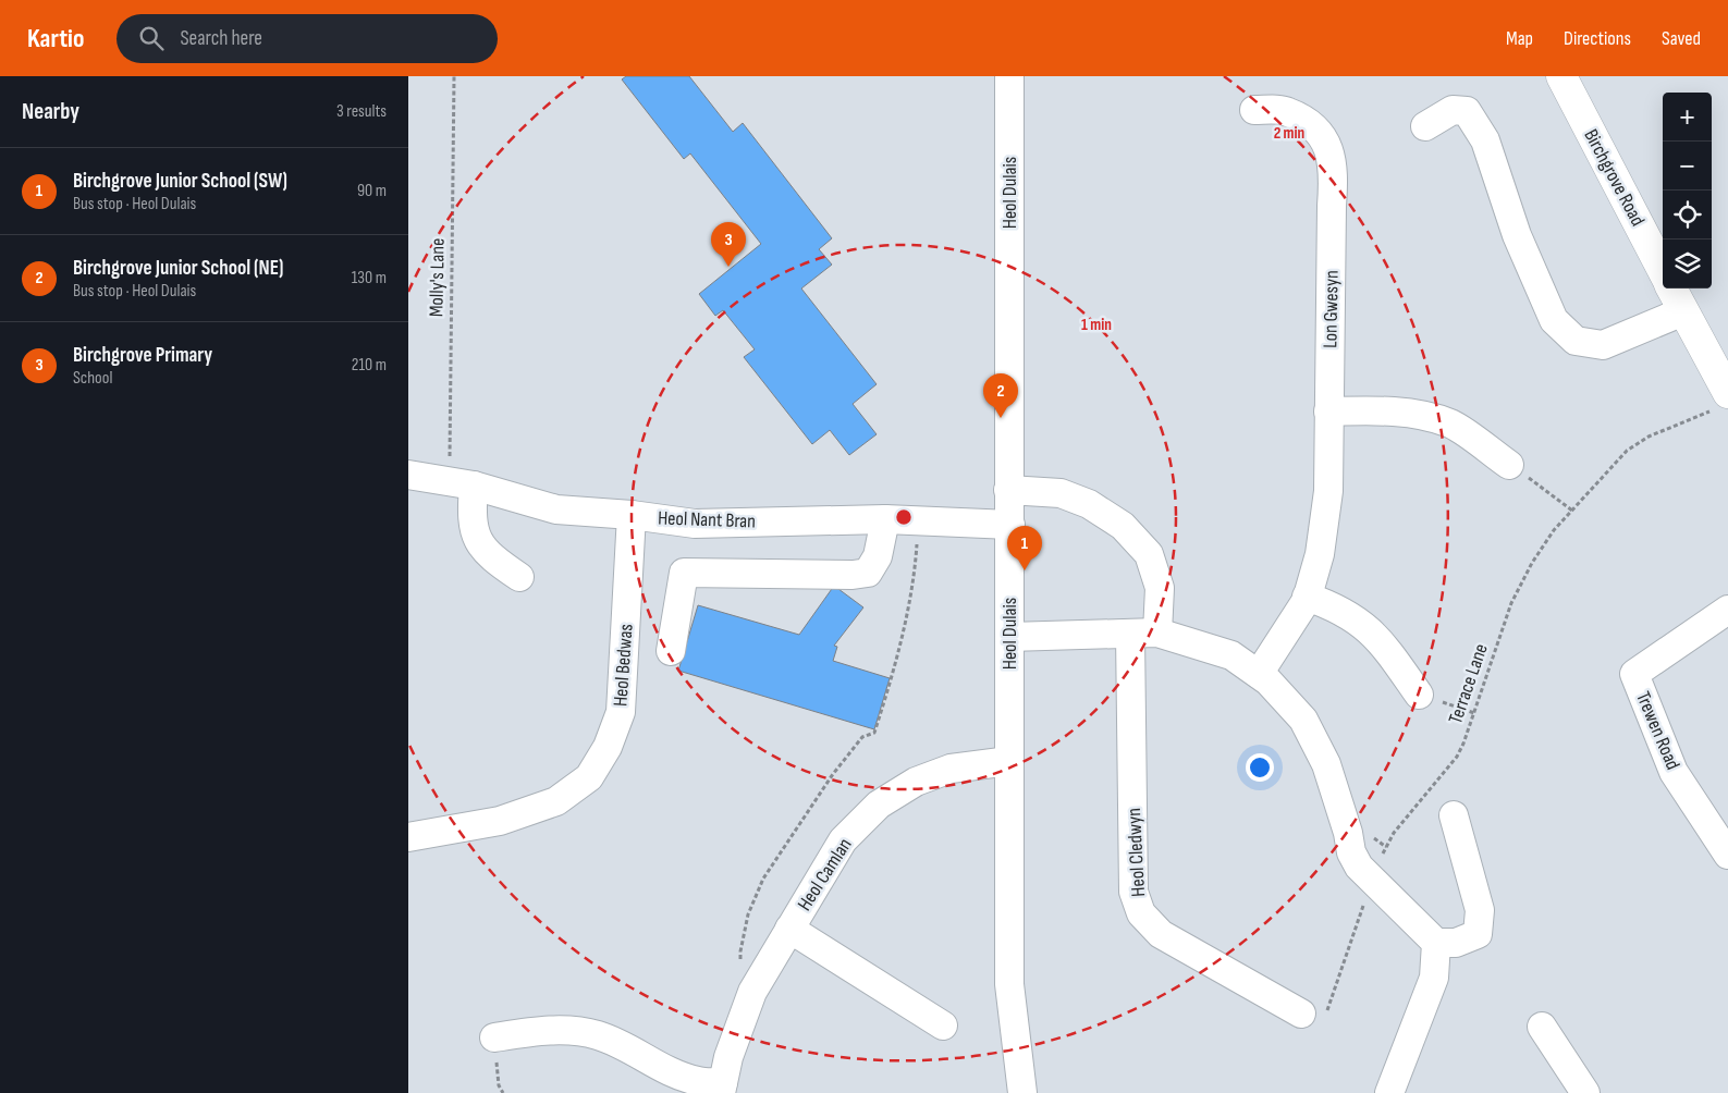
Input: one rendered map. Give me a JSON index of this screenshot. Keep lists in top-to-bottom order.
{
  "streets": {
    "main road": ["Birchgrove Road"],
    "street": [
      "Heol Dulais",
      "Lon Gwesyn",
      "Heol Nant Bran",
      "Heol Bedwas",
      "Trewen Road",
      "Heol Cledwyn",
      "Heol Camlan"
    ],
    "path": ["Molly's Lane", "Terrace Lane"]
  },
  "crossings": [
    ["Heol Dulais", "Heol Nant Bran"],
    ["Heol Dulais", "Heol Cledwyn"],
    ["Heol Dulais", "Heol Camlan"],
    ["Molly's Lane", "Heol Nant Bran"],
    ["Heol Nant Bran", "Heol Bedwas"],
    ["Terrace Lane", "Heol Cledwyn"]
  ],
  "page": {
    "header": "Kartio",
    "search": "Search here",
    "nav": ["Map", "Directions", "Saved"],
    "heading": ["Nearby", "3 results"],
    "map_buttons": ["+", "−"],
    "list": [
      {
        "mark": "1",
        "name": "Birchgrove Junior School (SW)",
        "note": "Bus stop · Heol Dulais",
        "value": "90 m"
      },
      {
        "mark": "2",
        "name": "Birchgrove Junior School (NE)",
        "note": "Bus stop · Heol Dulais",
        "value": "130 m"
      },
      {
        "mark": "3",
        "name": "Birchgrove Primary",
        "note": "School",
        "value": "210 m"
      }
    ],
    "pins": ["3", "2", "1"]
  },
  "rings": ["2 min", "1 min"]
}
